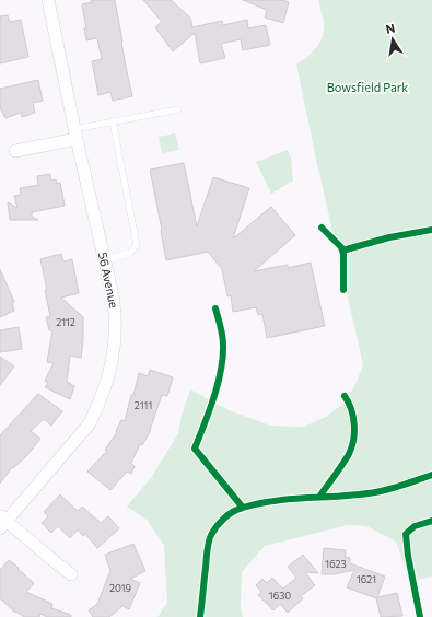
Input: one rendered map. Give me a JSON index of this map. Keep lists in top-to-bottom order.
{
  "streets": {
    "street": ["56 Avenue"]
  },
  "parks": ["Bowsfield Park"],
  "house_numbers": [
    "2112",
    "2111",
    "1623",
    "1621",
    "2019",
    "1630"
  ],
  "north": "top"
}
